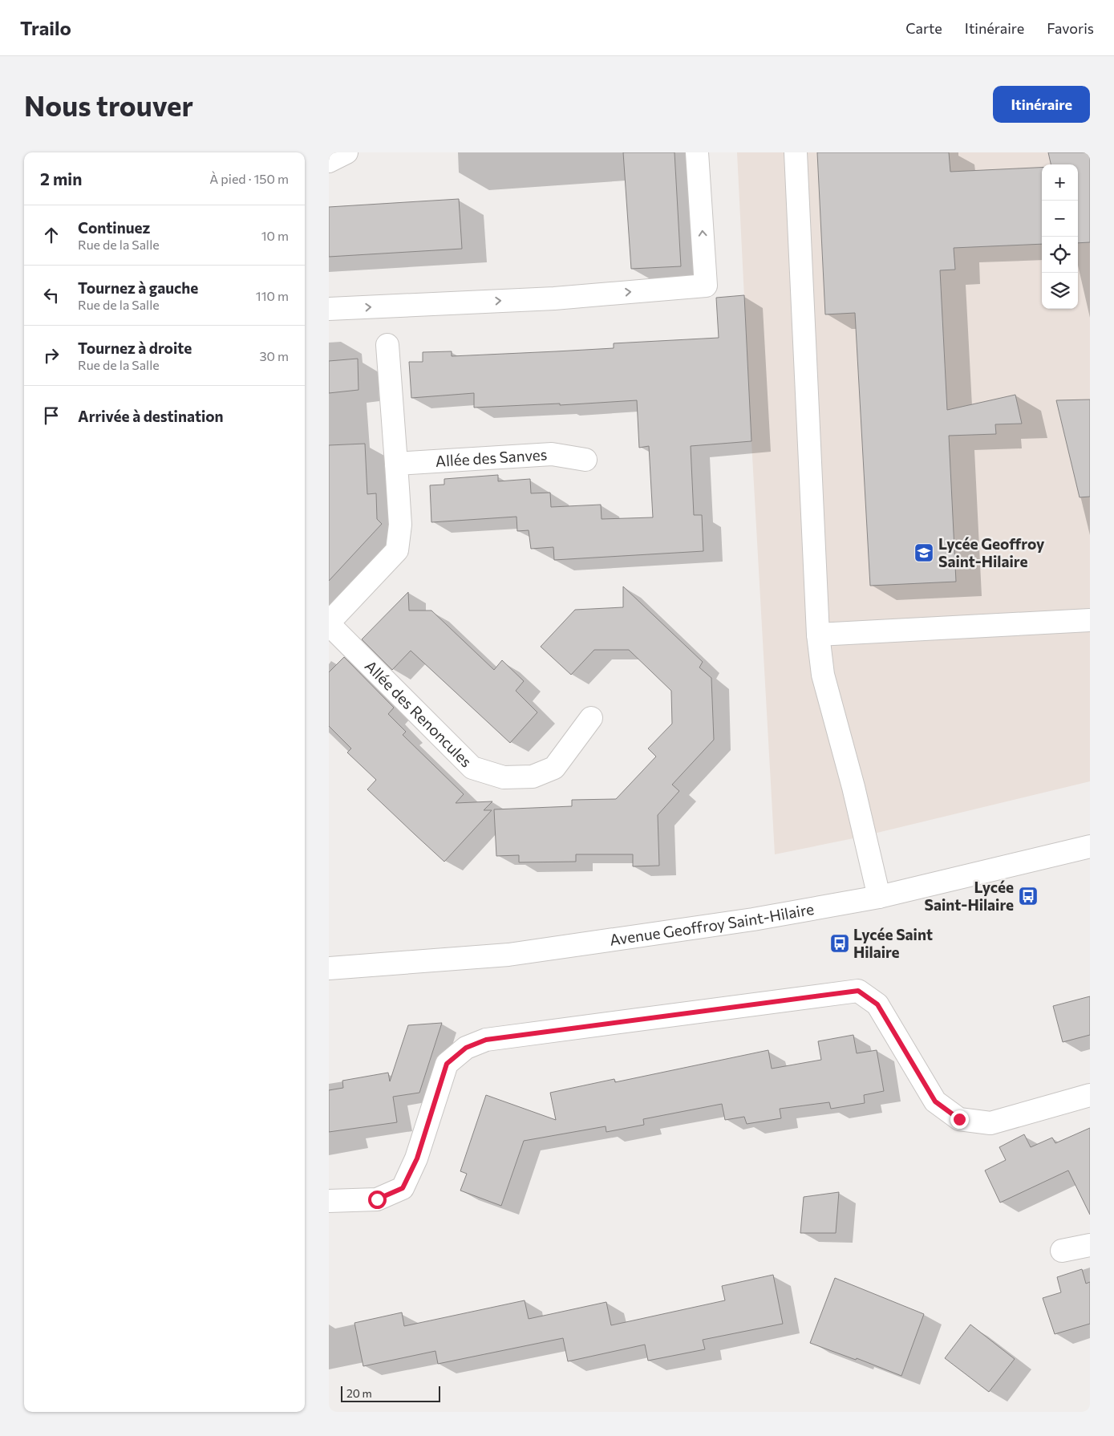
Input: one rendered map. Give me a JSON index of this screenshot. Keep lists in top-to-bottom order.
{
  "streets": {
    "street": ["Allée des Sanves", "Allée des Renoncules", "Avenue Geoffroy Saint-Hilaire"]
  },
  "places": {
    "school or university": ["Lycée Geoffroy Saint-Hilaire"],
    "bus stop": ["Lycée Saint-Hilaire", "Lycée Saint Hilaire"]
  },
  "scale_bar": "20 m",
  "page": {
    "header": "Trailo",
    "nav": ["Carte", "Itinéraire", "Favoris"],
    "buttons": "Itinéraire",
    "title": "Nous trouver",
    "heading": ["2 min", "À pied · 150 m"],
    "map_buttons": ["+", "−"],
    "list": [
      ["Continuez", "Rue de la Salle", "10 m"],
      ["Tournez à gauche", "Rue de la Salle", "110 m"],
      ["Tournez à droite", "Rue de la Salle", "30 m"],
      "Arrivée à destination"
    ],
    "scale": "20 m"
  }
}
